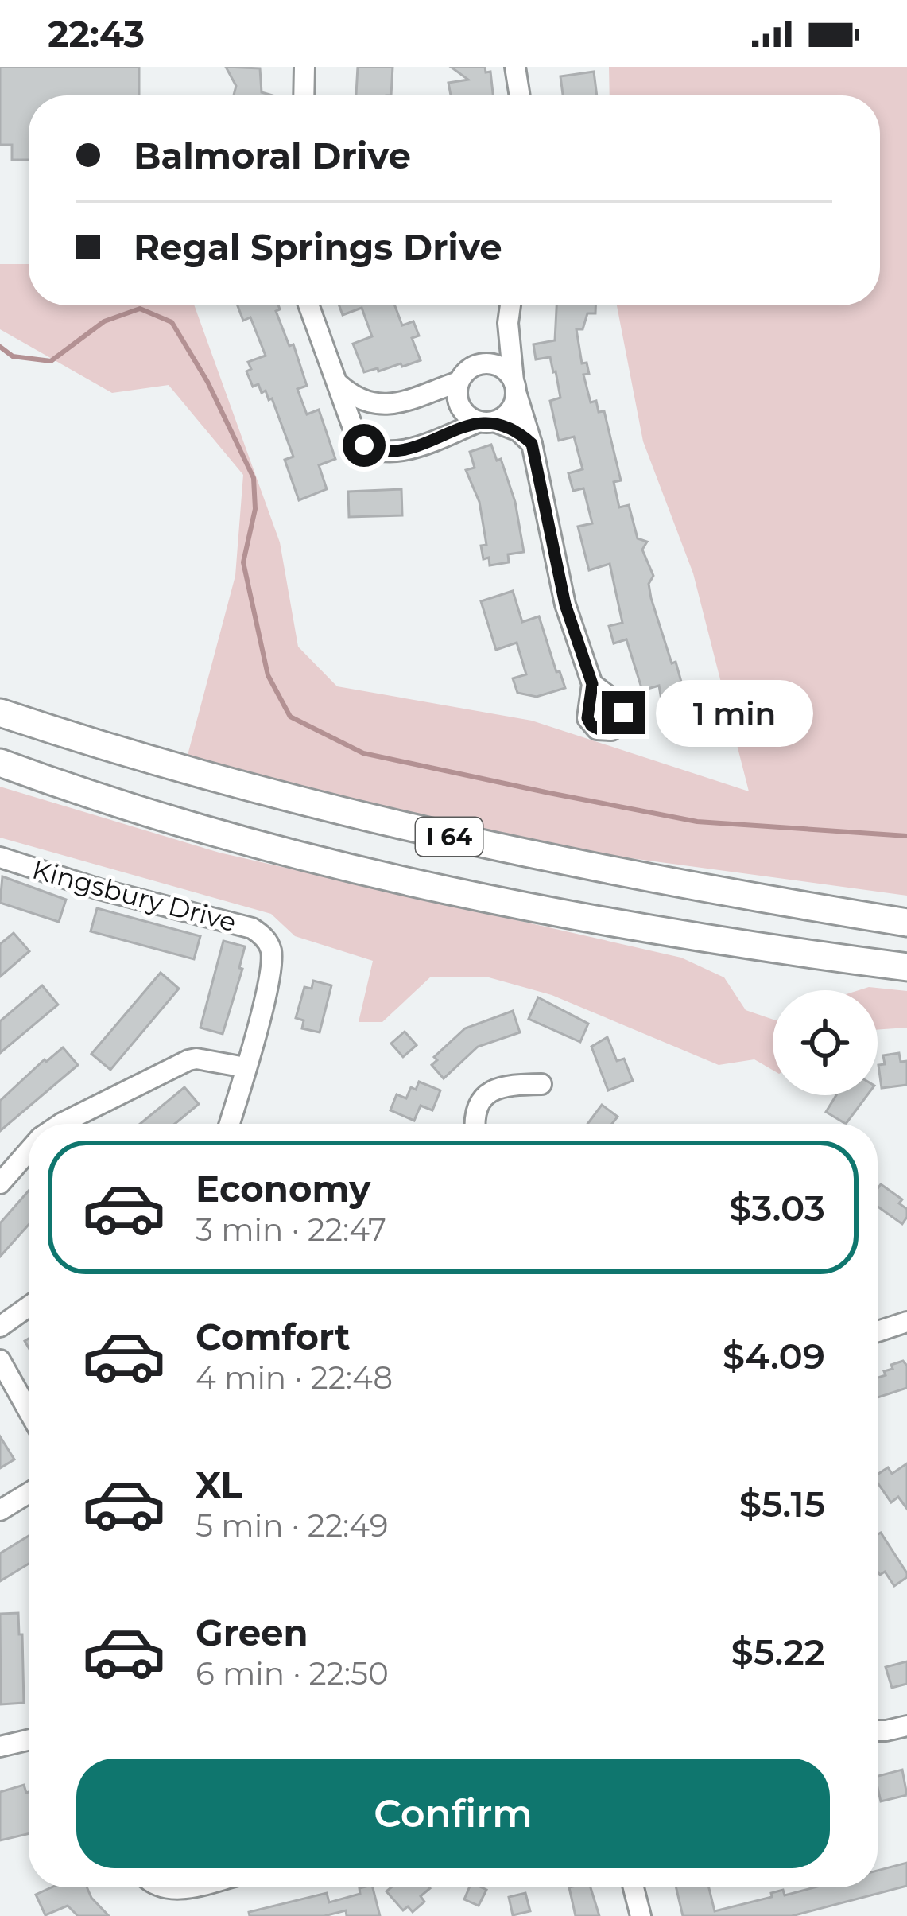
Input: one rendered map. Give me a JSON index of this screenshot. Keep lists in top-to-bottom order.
{
  "streets": {
    "highway": ["I 64"],
    "street": ["Kingsbury Drive"]
  },
  "page": {
    "status": "22:43",
    "banner": ["Balmoral Drive", "Regal Springs Drive"],
    "bubble": "1 min",
    "list": [
      {
        "name": "Economy",
        "note": "3 min · 22:47",
        "value": "$3.03"
      },
      {
        "name": "Comfort",
        "note": "4 min · 22:48",
        "value": "$4.09"
      },
      {
        "name": "XL",
        "note": "5 min · 22:49",
        "value": "$5.15"
      },
      {
        "name": "Green",
        "note": "6 min · 22:50",
        "value": "$5.22"
      }
    ],
    "buttons": "Confirm"
  }
}
